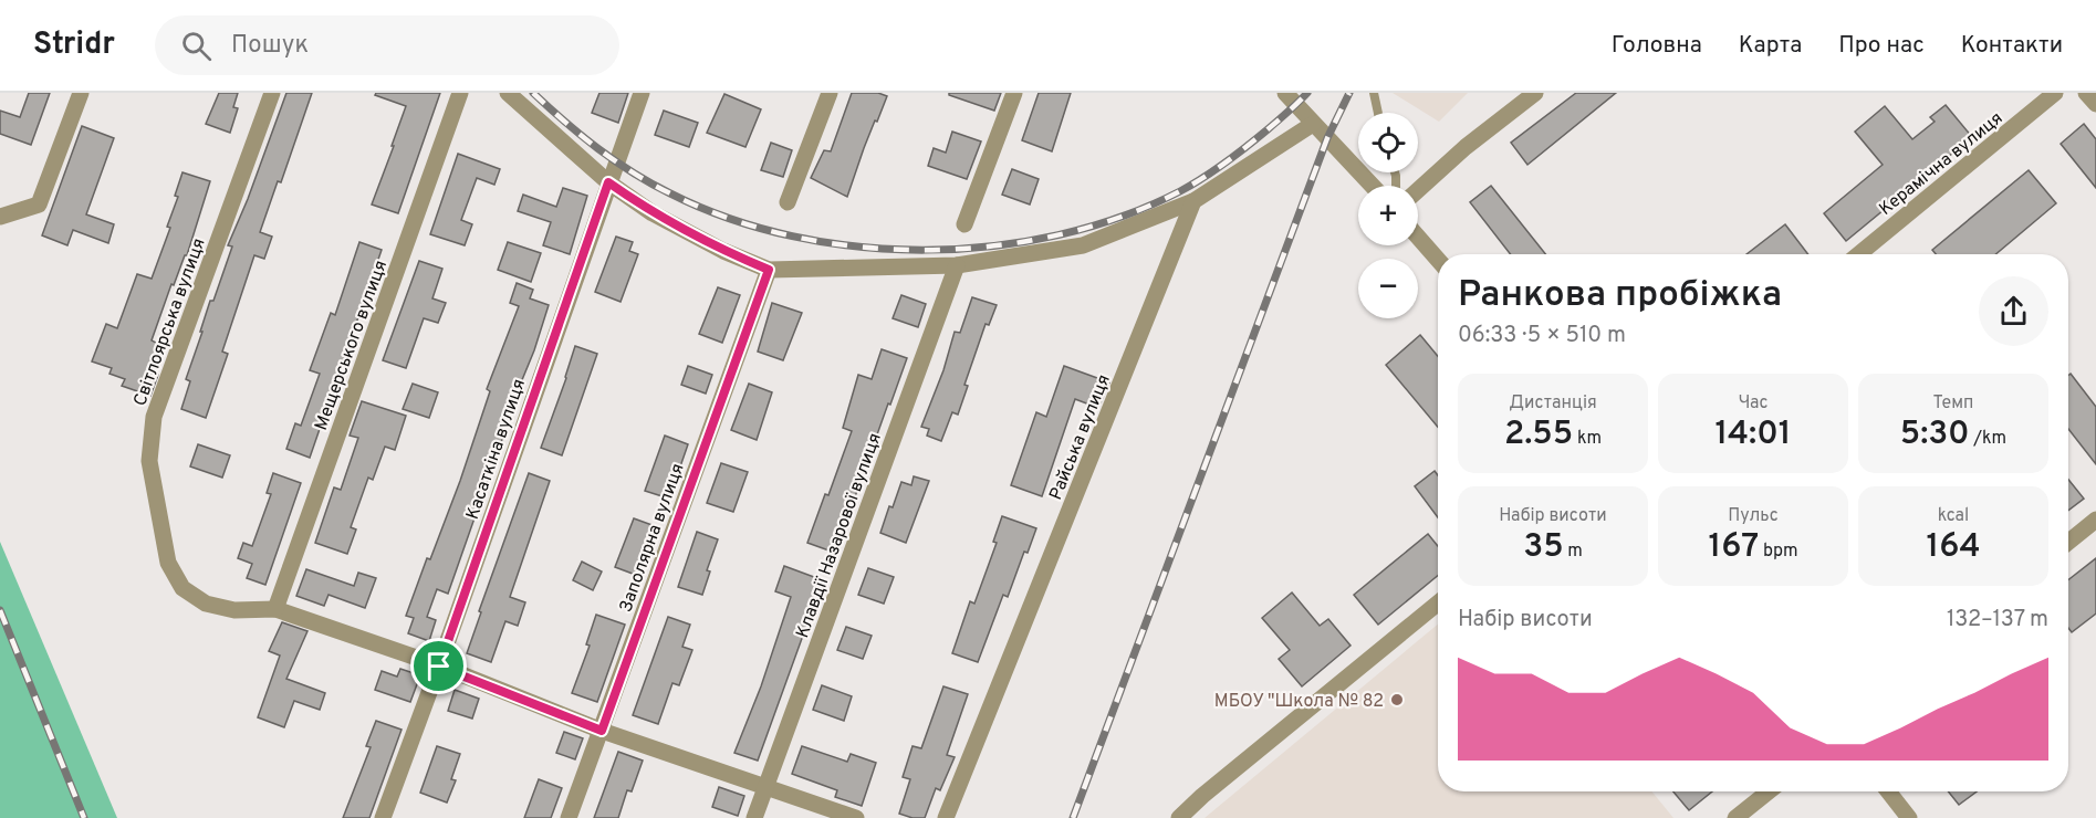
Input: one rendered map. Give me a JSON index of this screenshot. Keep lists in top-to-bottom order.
{
  "streets": {
    "street": [
      "Керамічна вулиця",
      "Світлоярська вулиця",
      "Мещерського вулиця",
      "Райська вулиця",
      "Касаткіна вулиця",
      "Клавдії Назарової вулиця",
      "Заполярна вулиця"
    ]
  },
  "crossings": [
    ["Світлоярська вулиця", "Мещерського вулиця"]
  ],
  "places": ["МБОУ \"Школа № 82"],
  "page": {
    "header": "Stridr",
    "search": "Пошук",
    "nav": [
      "Головна",
      "Карта",
      "Про нас",
      "Контакти"
    ],
    "map_buttons": ["+", "−"],
    "heading": ["Ранкова пробіжка", "06:33 · 5 × 510 m"],
    "stats": [
      ["Дистанція", "2.55 km"],
      ["Час", "14:01"],
      ["Темп", "5:30 /km"],
      ["Набір висоти", "35 m"],
      ["Пульс", "167 bpm"],
      ["kcal", "164"]
    ],
    "chart": ["Набір висоти", "132–137 m"]
  }
}
